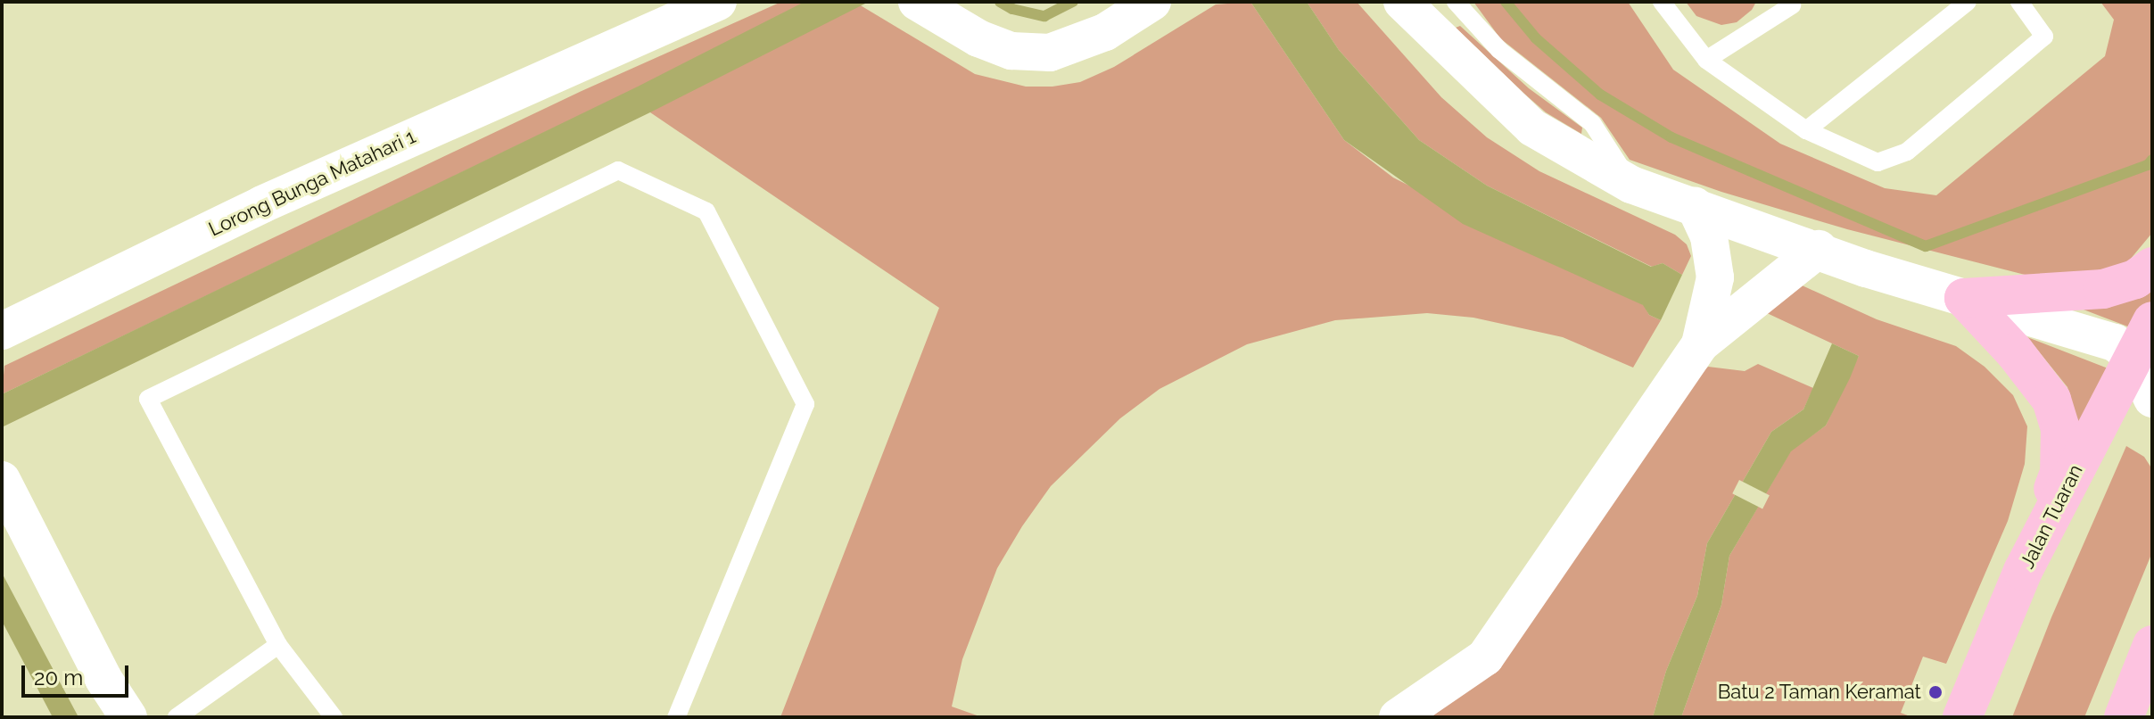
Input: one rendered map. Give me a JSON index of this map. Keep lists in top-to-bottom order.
{
  "streets": {
    "main road": ["Jalan Tuaran"],
    "street": ["Lorong Bunga Matahari 1"]
  },
  "places": ["Batu 2 Taman Keramat"],
  "scale_bar": "20 m"
}
